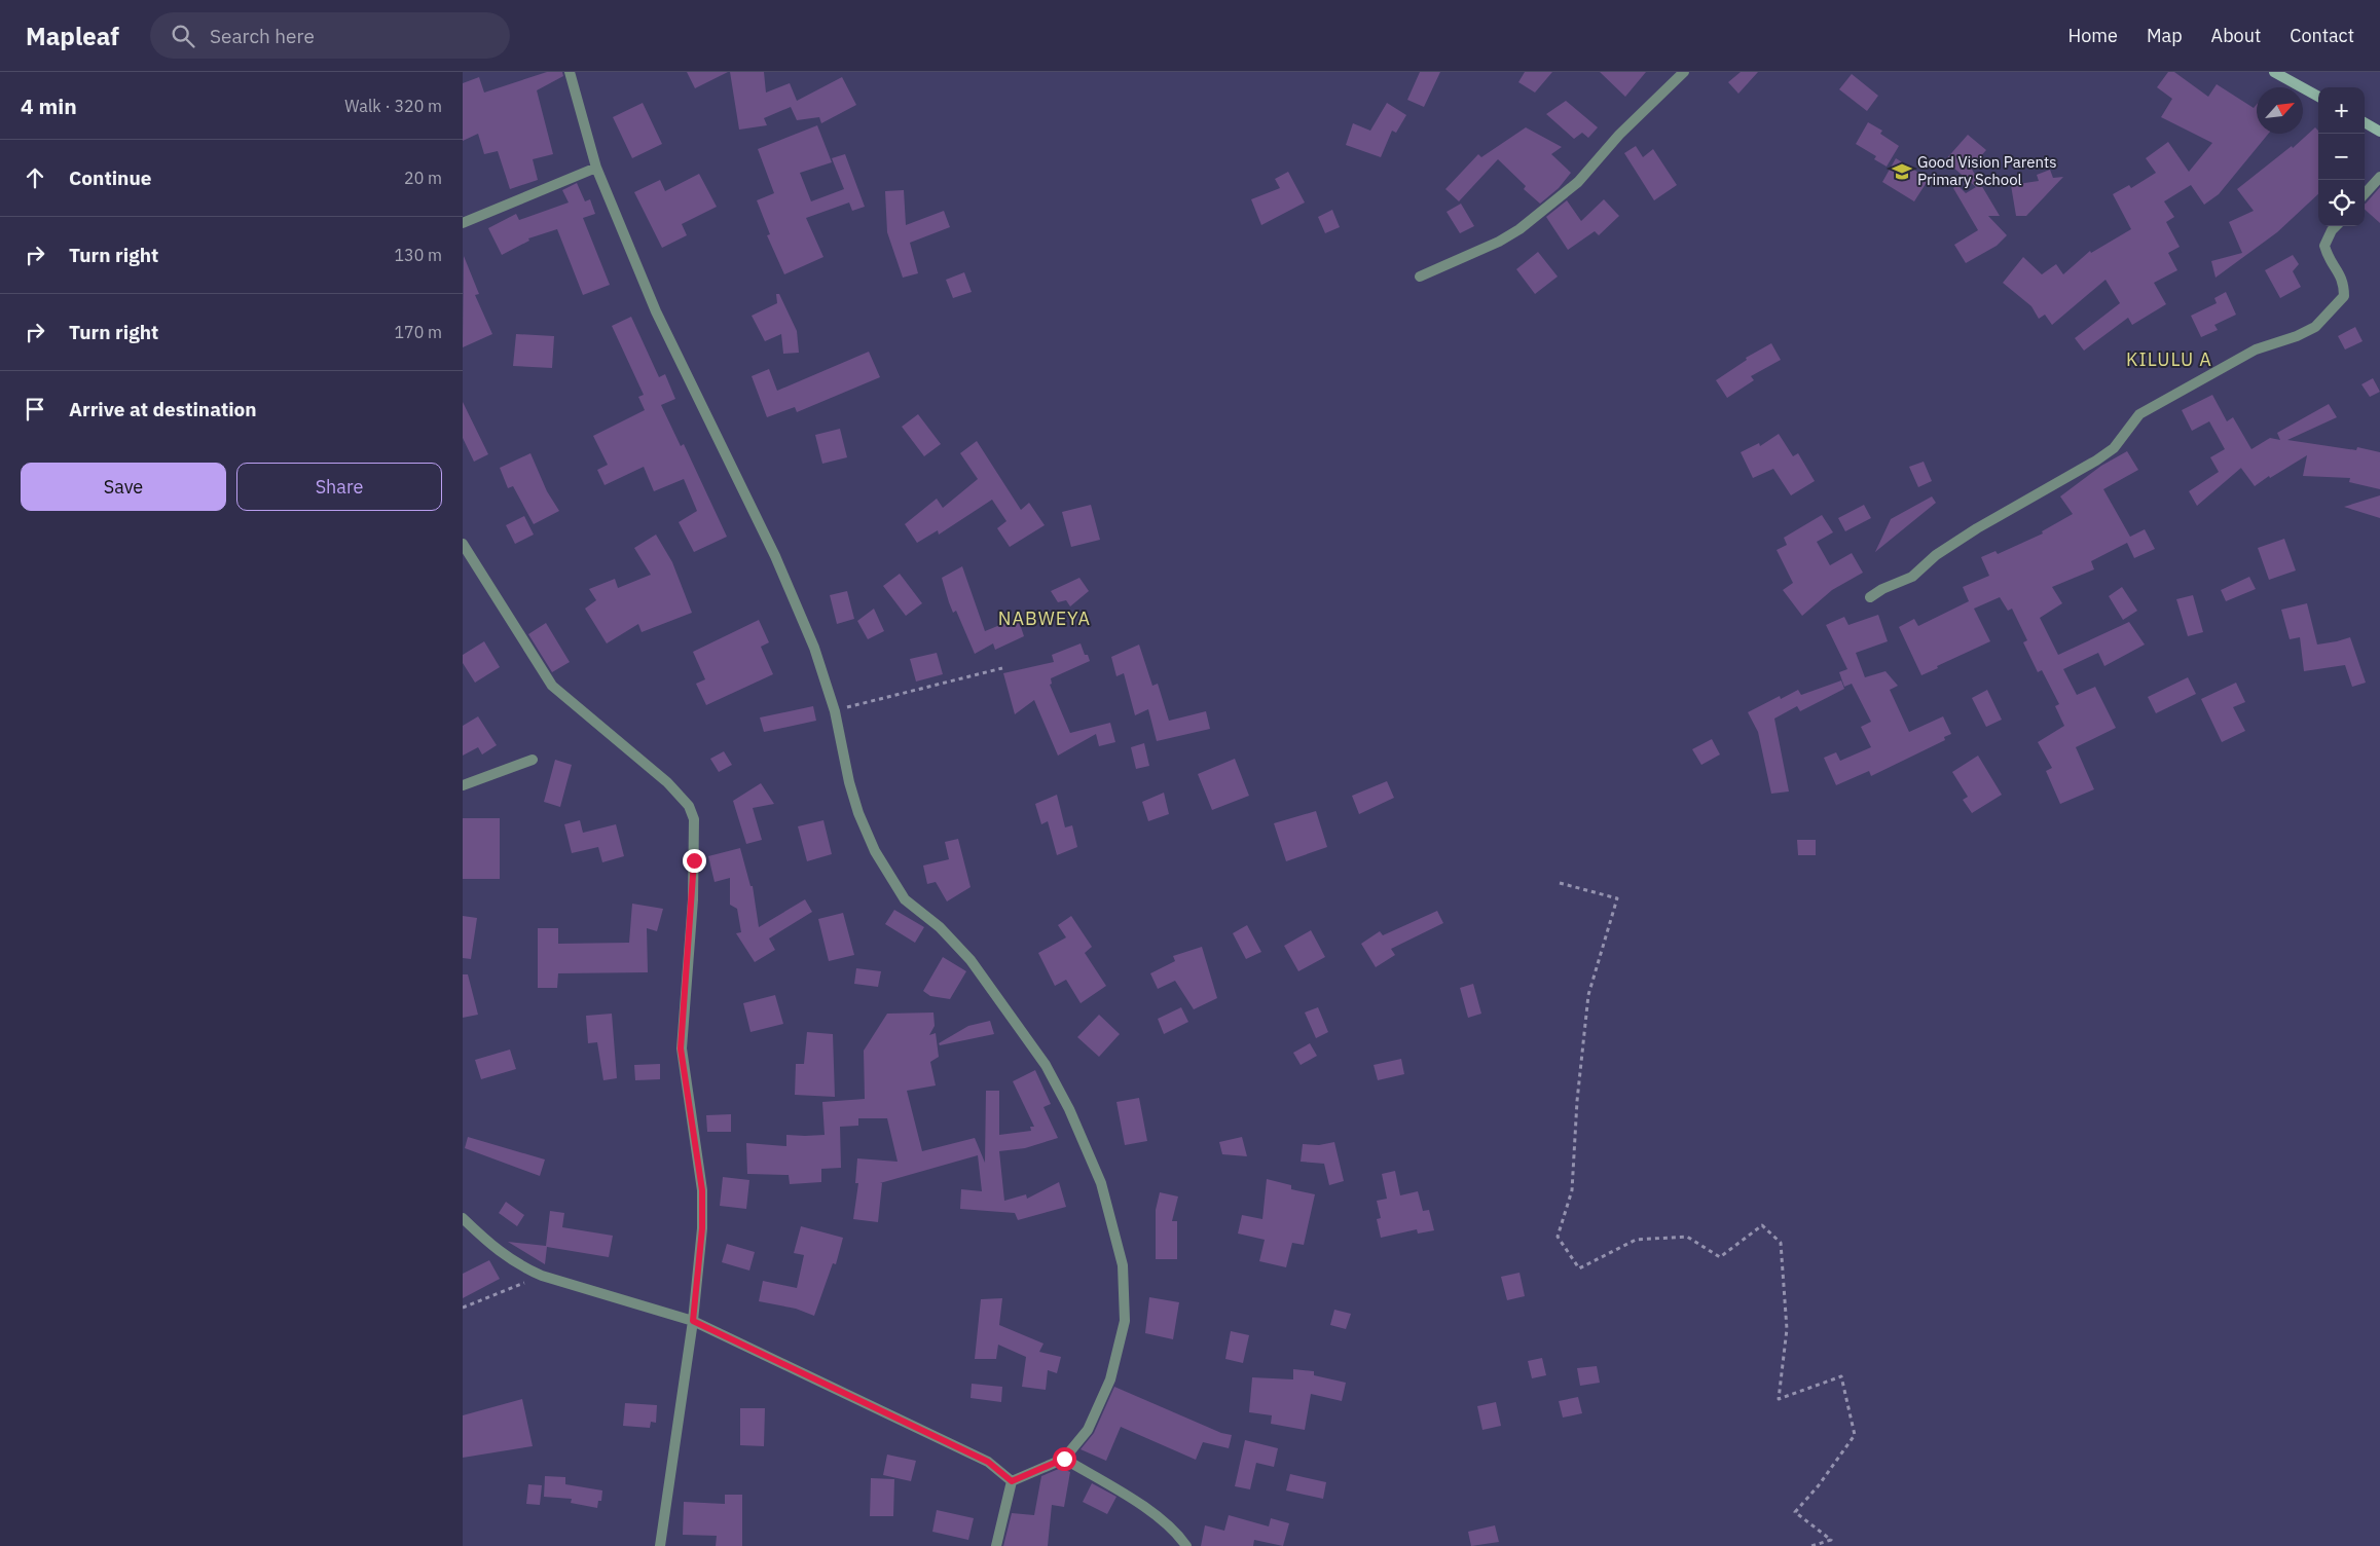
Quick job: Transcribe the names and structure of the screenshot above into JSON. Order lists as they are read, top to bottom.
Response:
{
  "districts": ["KILULU A", "NABWEYA"],
  "places": {
    "school or university": ["Good Vision Parents Primary School"]
  },
  "north": "top right",
  "page": {
    "header": "Mapleaf",
    "search": "Search here",
    "nav": [
      "Home",
      "Map",
      "About",
      "Contact"
    ],
    "heading": ["4 min", "Walk · 320 m"],
    "map_buttons": ["+", "−"],
    "list": [
      ["Continue", "20 m"],
      ["Turn right", "130 m"],
      ["Turn right", "170 m"],
      "Arrive at destination"
    ],
    "buttons": ["Save", "Share"]
  }
}
